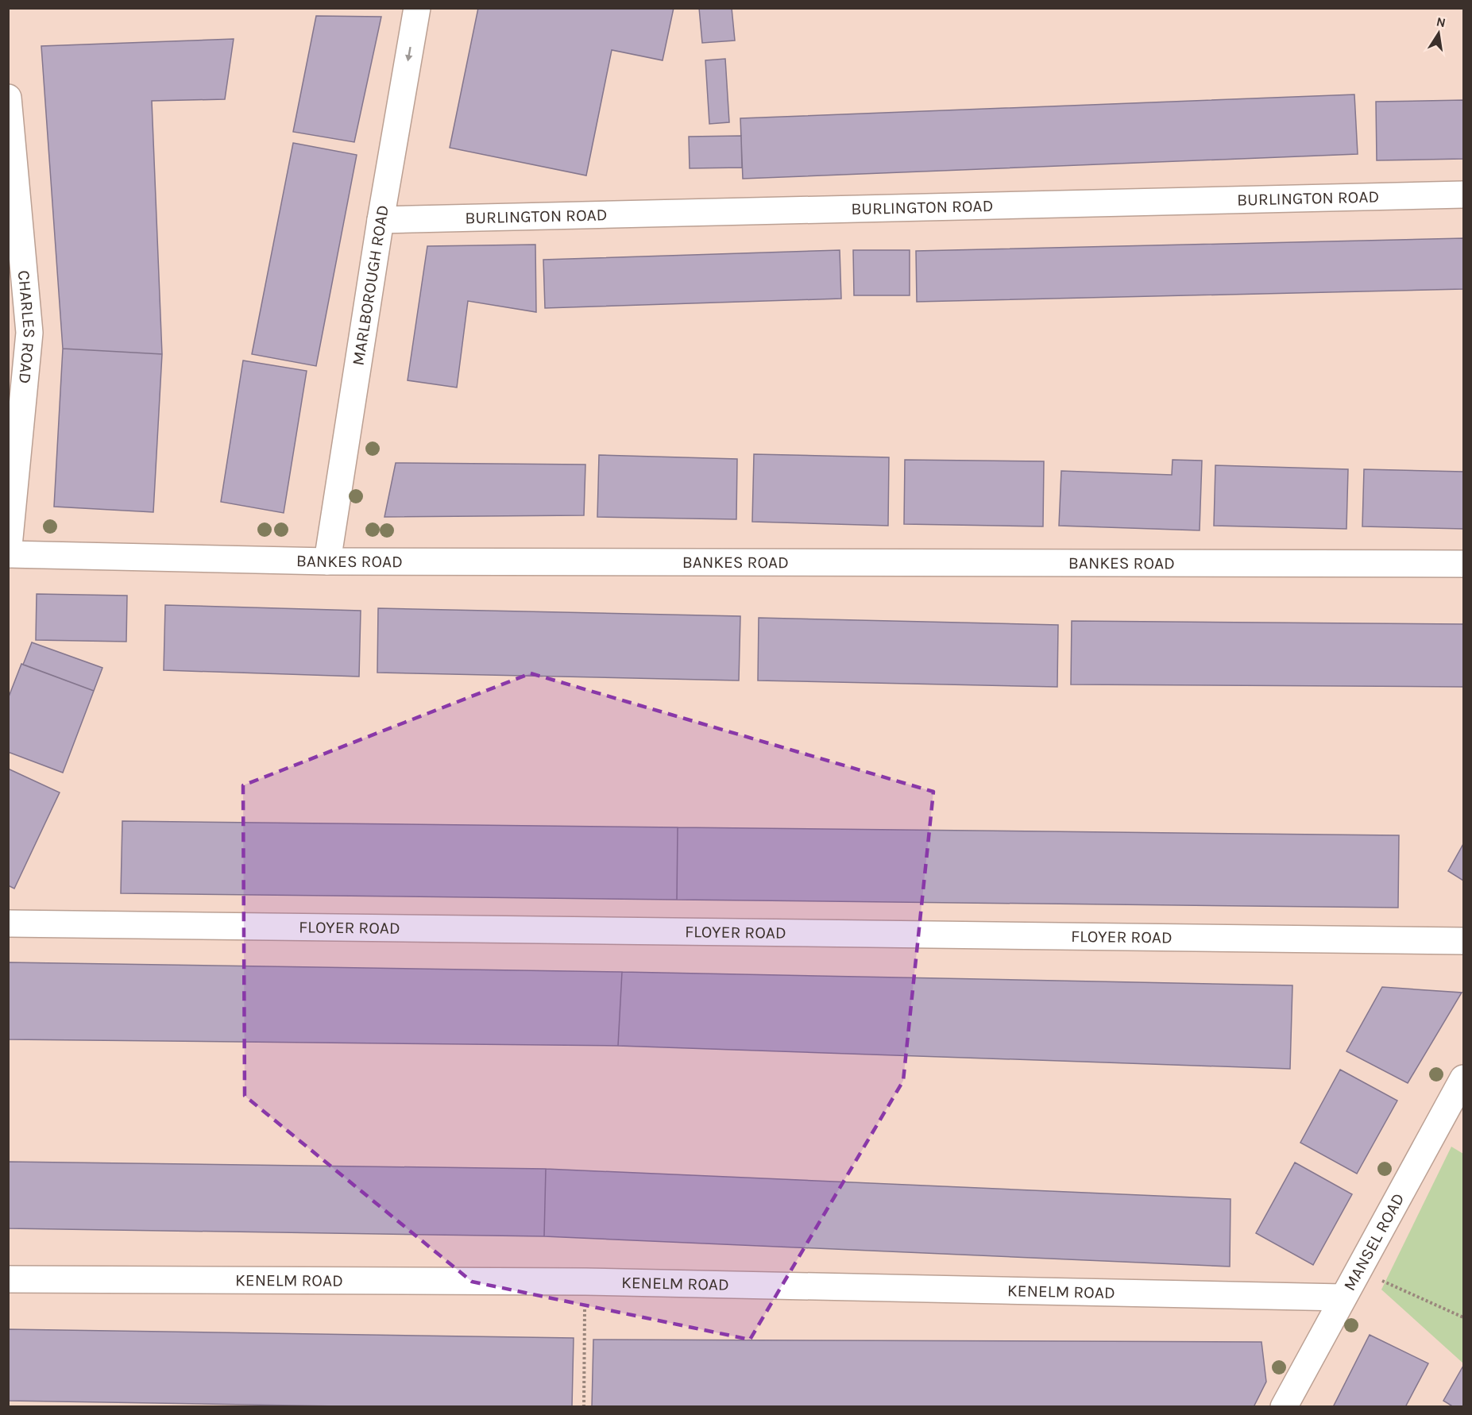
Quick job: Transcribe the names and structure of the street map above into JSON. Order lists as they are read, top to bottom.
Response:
{
  "streets": {
    "street": [
      "BURLINGTON ROAD",
      "MARLBOROUGH ROAD",
      "CHARLES ROAD",
      "BANKES ROAD",
      "FLOYER ROAD",
      "MANSEL ROAD",
      "KENELM ROAD"
    ]
  },
  "crossings": [
    ["BURLINGTON ROAD", "MARLBOROUGH ROAD"],
    ["MARLBOROUGH ROAD", "BANKES ROAD"],
    ["CHARLES ROAD", "BANKES ROAD"],
    ["MANSEL ROAD", "KENELM ROAD"]
  ],
  "one_way": ["MARLBOROUGH ROAD"],
  "north": "top"
}
